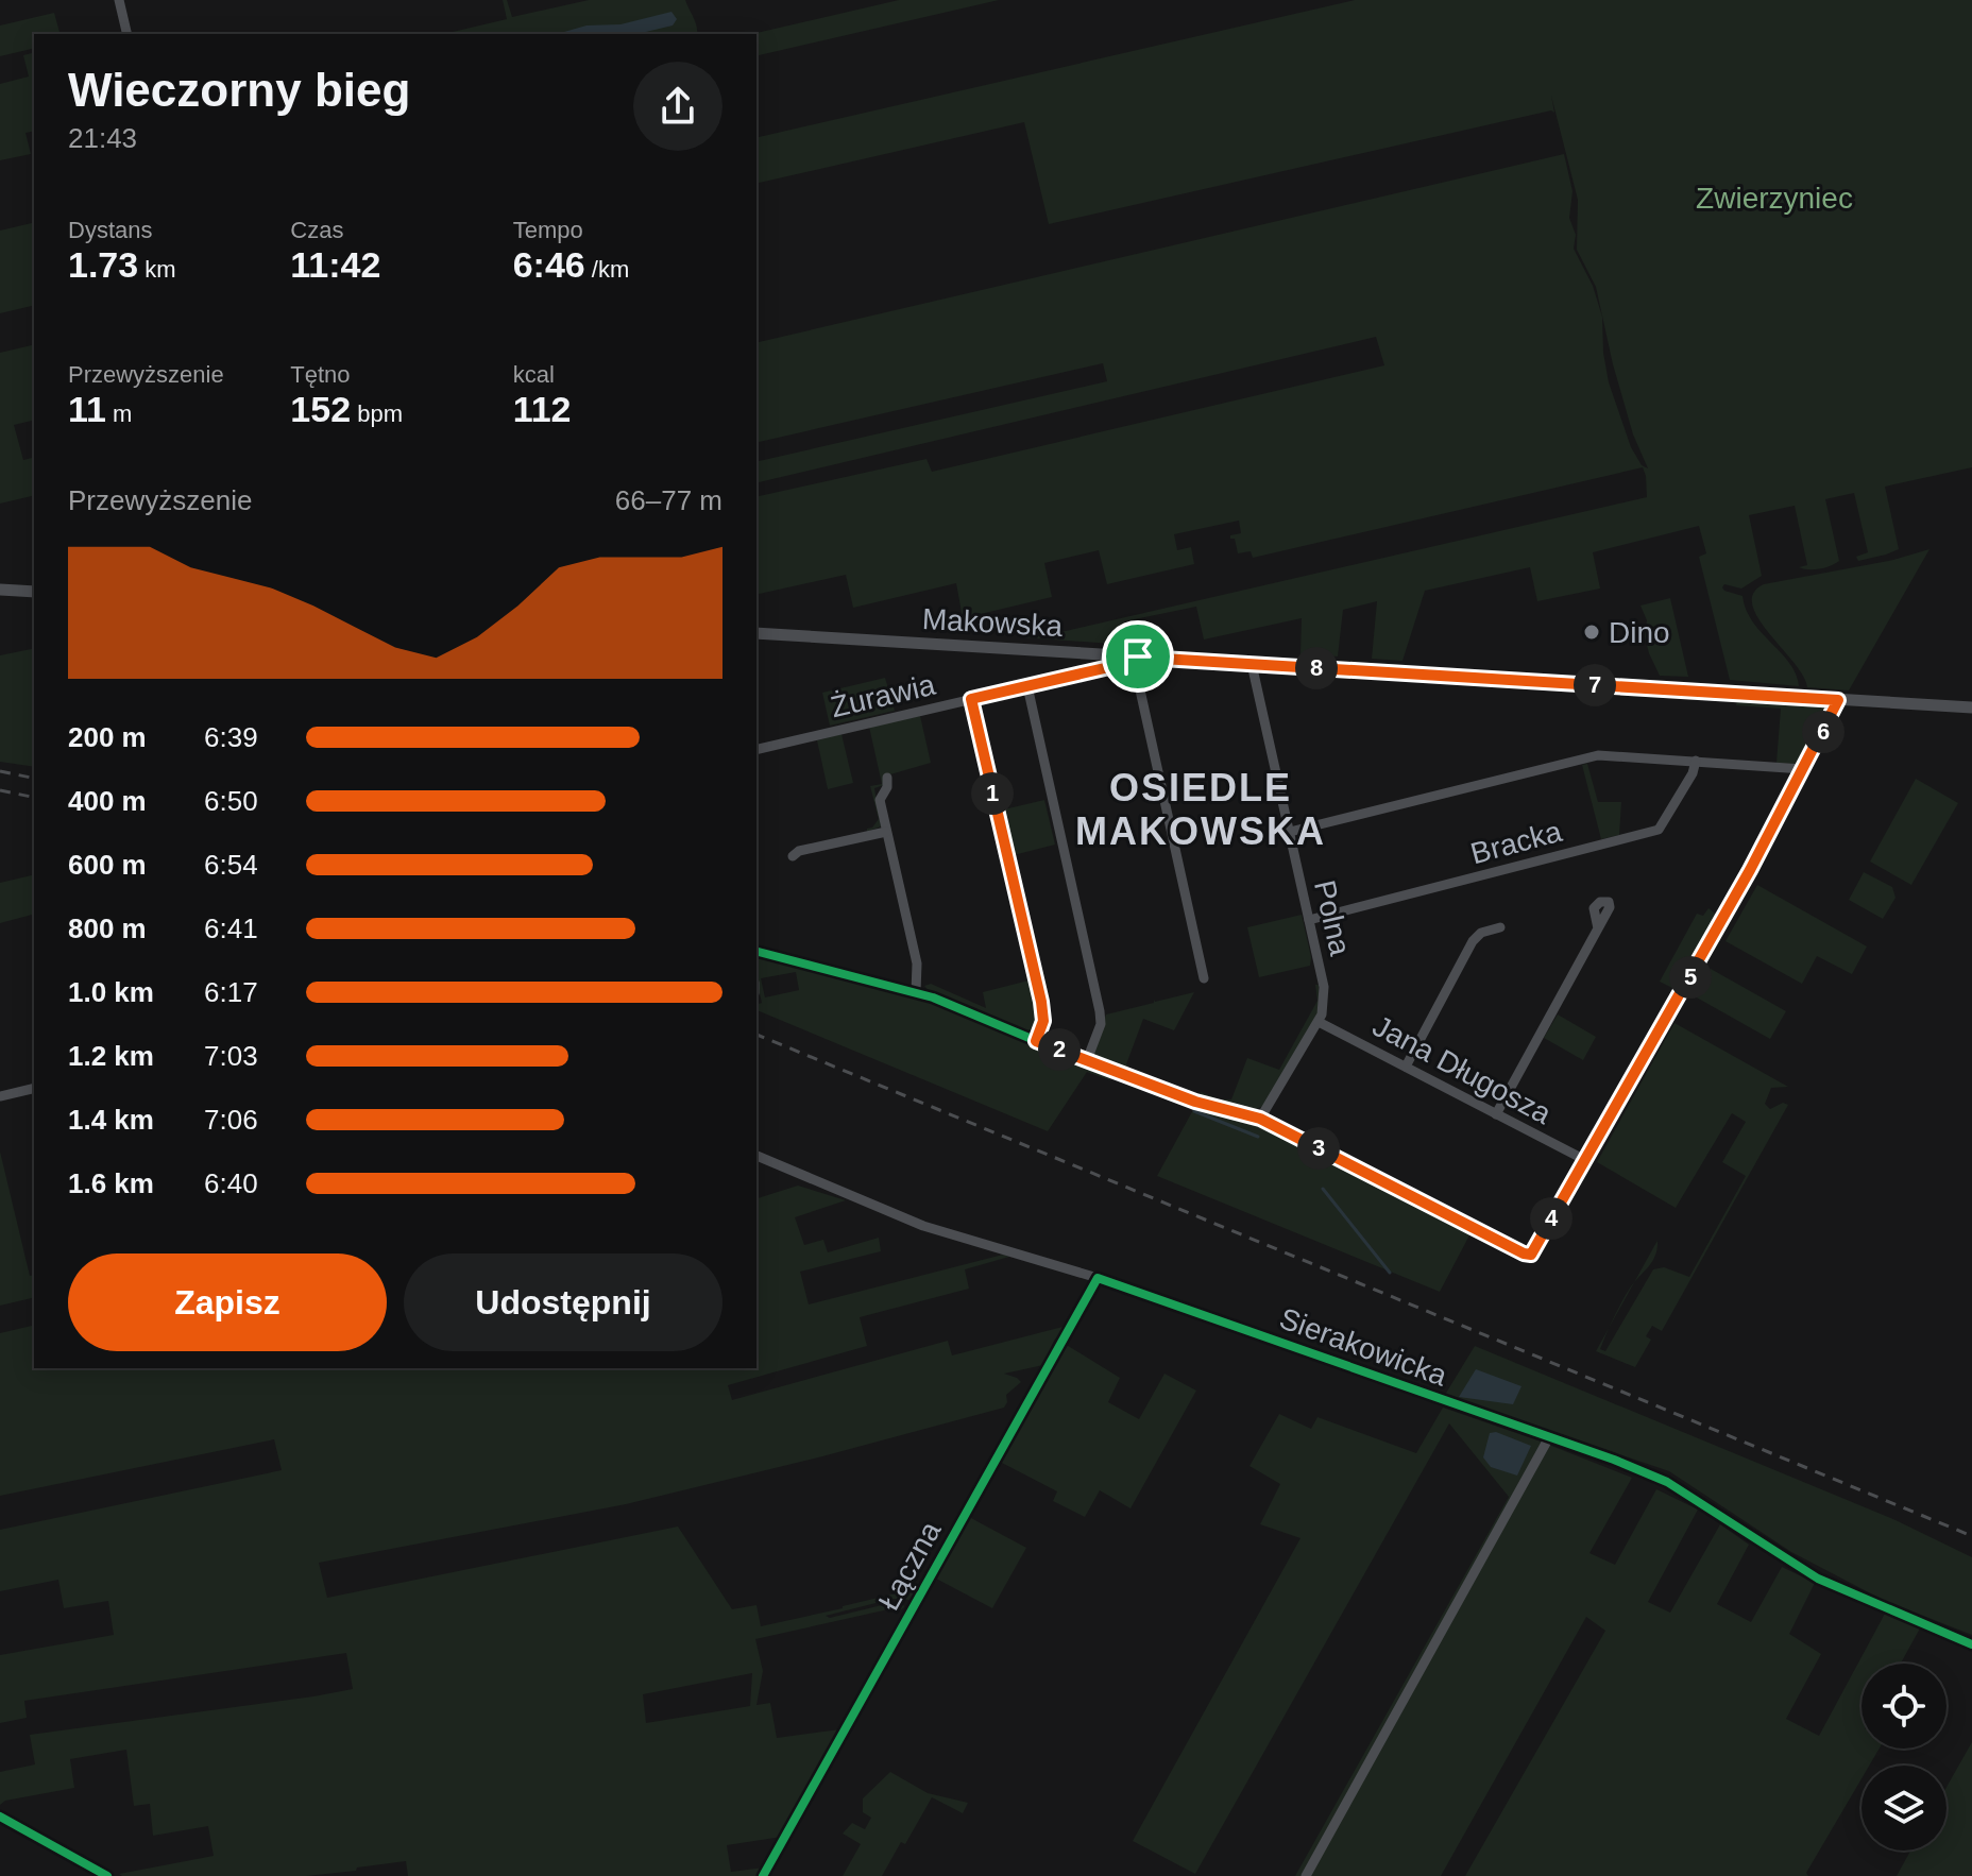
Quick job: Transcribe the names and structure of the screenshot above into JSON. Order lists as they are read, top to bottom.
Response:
{
  "streets": {
    "street": [
      "Makowska",
      "Żurawia",
      "Bracka",
      "Polna",
      "Jana Długosza",
      "Sierakowicka",
      "Łączna"
    ]
  },
  "crossings": [
    ["Makowska", "Żurawia"],
    ["Makowska", "Polna"],
    ["Bracka", "Polna"],
    ["Polna", "Jana Długosza"],
    ["Sierakowicka", "Łączna"]
  ],
  "districts": ["OSIEDLE MAKOWSKA"],
  "parks": ["Zwierzyniec"],
  "places": ["Dino"],
  "page": {
    "heading": ["Wieczorny bieg", "21:43"],
    "stats": [
      ["Dystans", "1.73 km"],
      ["Czas", "11:42"],
      ["Tempo", "6:46 /km"],
      ["Przewyższenie", "11 m"],
      ["Tętno", "152 bpm"],
      ["kcal", "112"]
    ],
    "chart": ["Przewyższenie", "66–77 m"],
    "pins": [
      "8",
      "7",
      "6",
      "1",
      "5",
      "2",
      "3",
      "4"
    ],
    "list": [
      {
        "name": "200 m",
        "note": "6:39"
      },
      {
        "name": "400 m",
        "note": "6:50"
      },
      {
        "name": "600 m",
        "note": "6:54"
      },
      {
        "name": "800 m",
        "note": "6:41"
      },
      {
        "name": "1.0 km",
        "note": "6:17"
      },
      {
        "name": "1.2 km",
        "note": "7:03"
      },
      {
        "name": "1.4 km",
        "note": "7:06"
      },
      {
        "name": "1.6 km",
        "note": "6:40"
      }
    ],
    "buttons": ["Zapisz", "Udostępnij"]
  }
}
